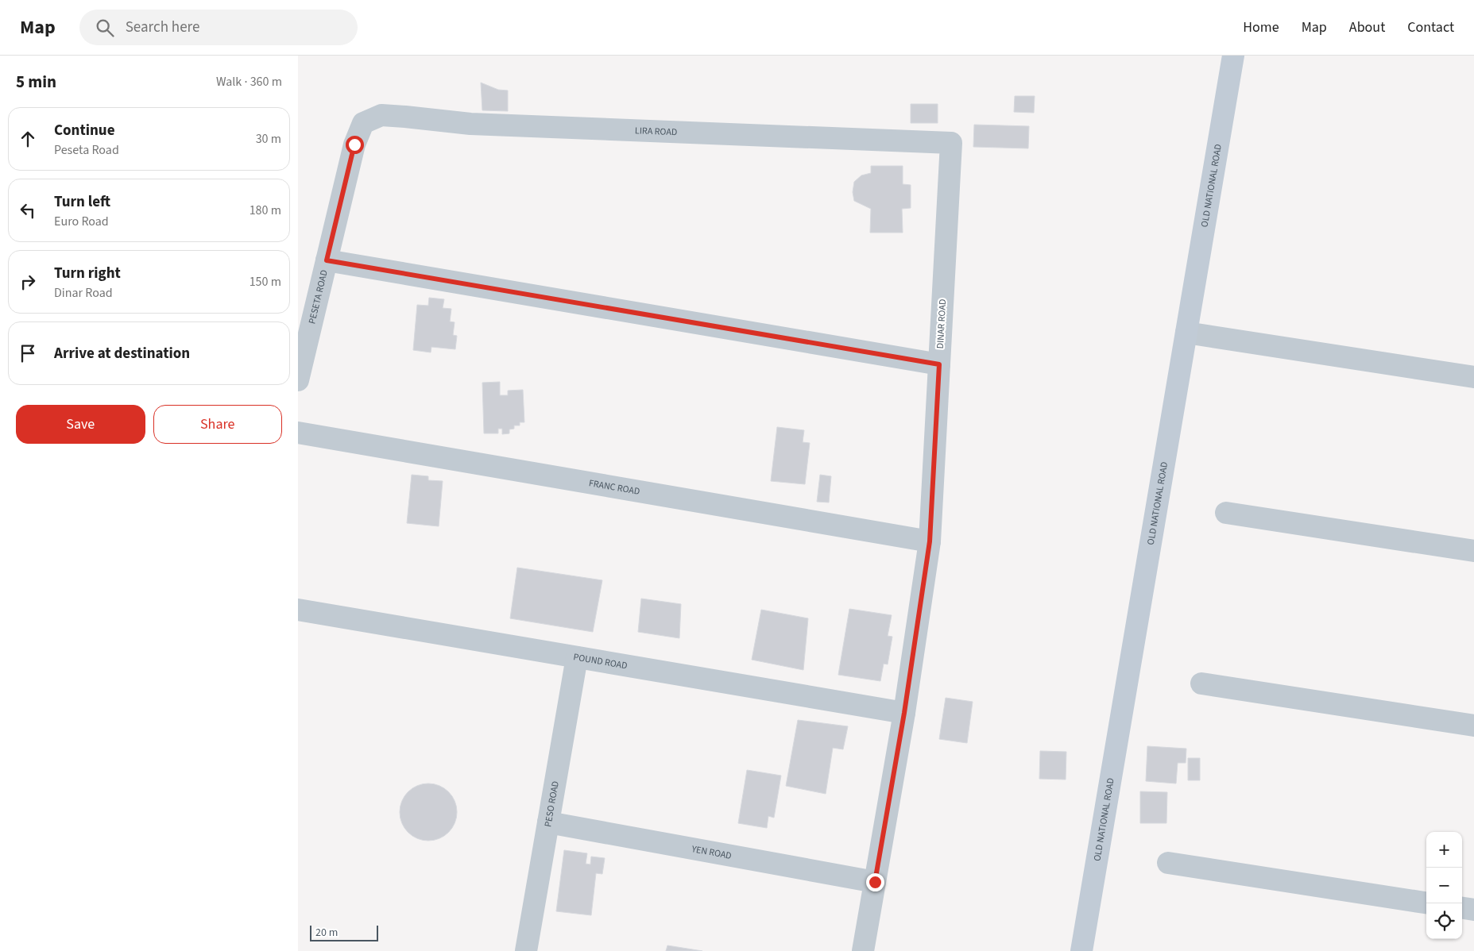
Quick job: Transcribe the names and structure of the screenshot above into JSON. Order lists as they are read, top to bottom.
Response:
{
  "streets": {
    "main road": ["OLD NATIONAL ROAD"],
    "street": [
      "LIRA ROAD",
      "PESETA ROAD",
      "DINAR ROAD",
      "FRANC ROAD",
      "POUND ROAD",
      "PESO ROAD",
      "YEN ROAD"
    ]
  },
  "crossings": [
    ["LIRA ROAD", "PESETA ROAD"],
    ["LIRA ROAD", "DINAR ROAD"],
    ["DINAR ROAD", "FRANC ROAD"],
    ["DINAR ROAD", "POUND ROAD"],
    ["DINAR ROAD", "YEN ROAD"],
    ["POUND ROAD", "PESO ROAD"],
    ["PESO ROAD", "YEN ROAD"]
  ],
  "scale_bar": "20 m",
  "page": {
    "header": "Map",
    "search": "Search here",
    "nav": [
      "Home",
      "Map",
      "About",
      "Contact"
    ],
    "heading": ["5 min", "Walk · 360 m"],
    "list": [
      ["Continue", "Peseta Road", "30 m"],
      ["Turn left", "Euro Road", "180 m"],
      ["Turn right", "Dinar Road", "150 m"],
      "Arrive at destination"
    ],
    "buttons": ["Save", "Share"],
    "map_buttons": ["+", "−"],
    "scale": "20 m"
  }
}
